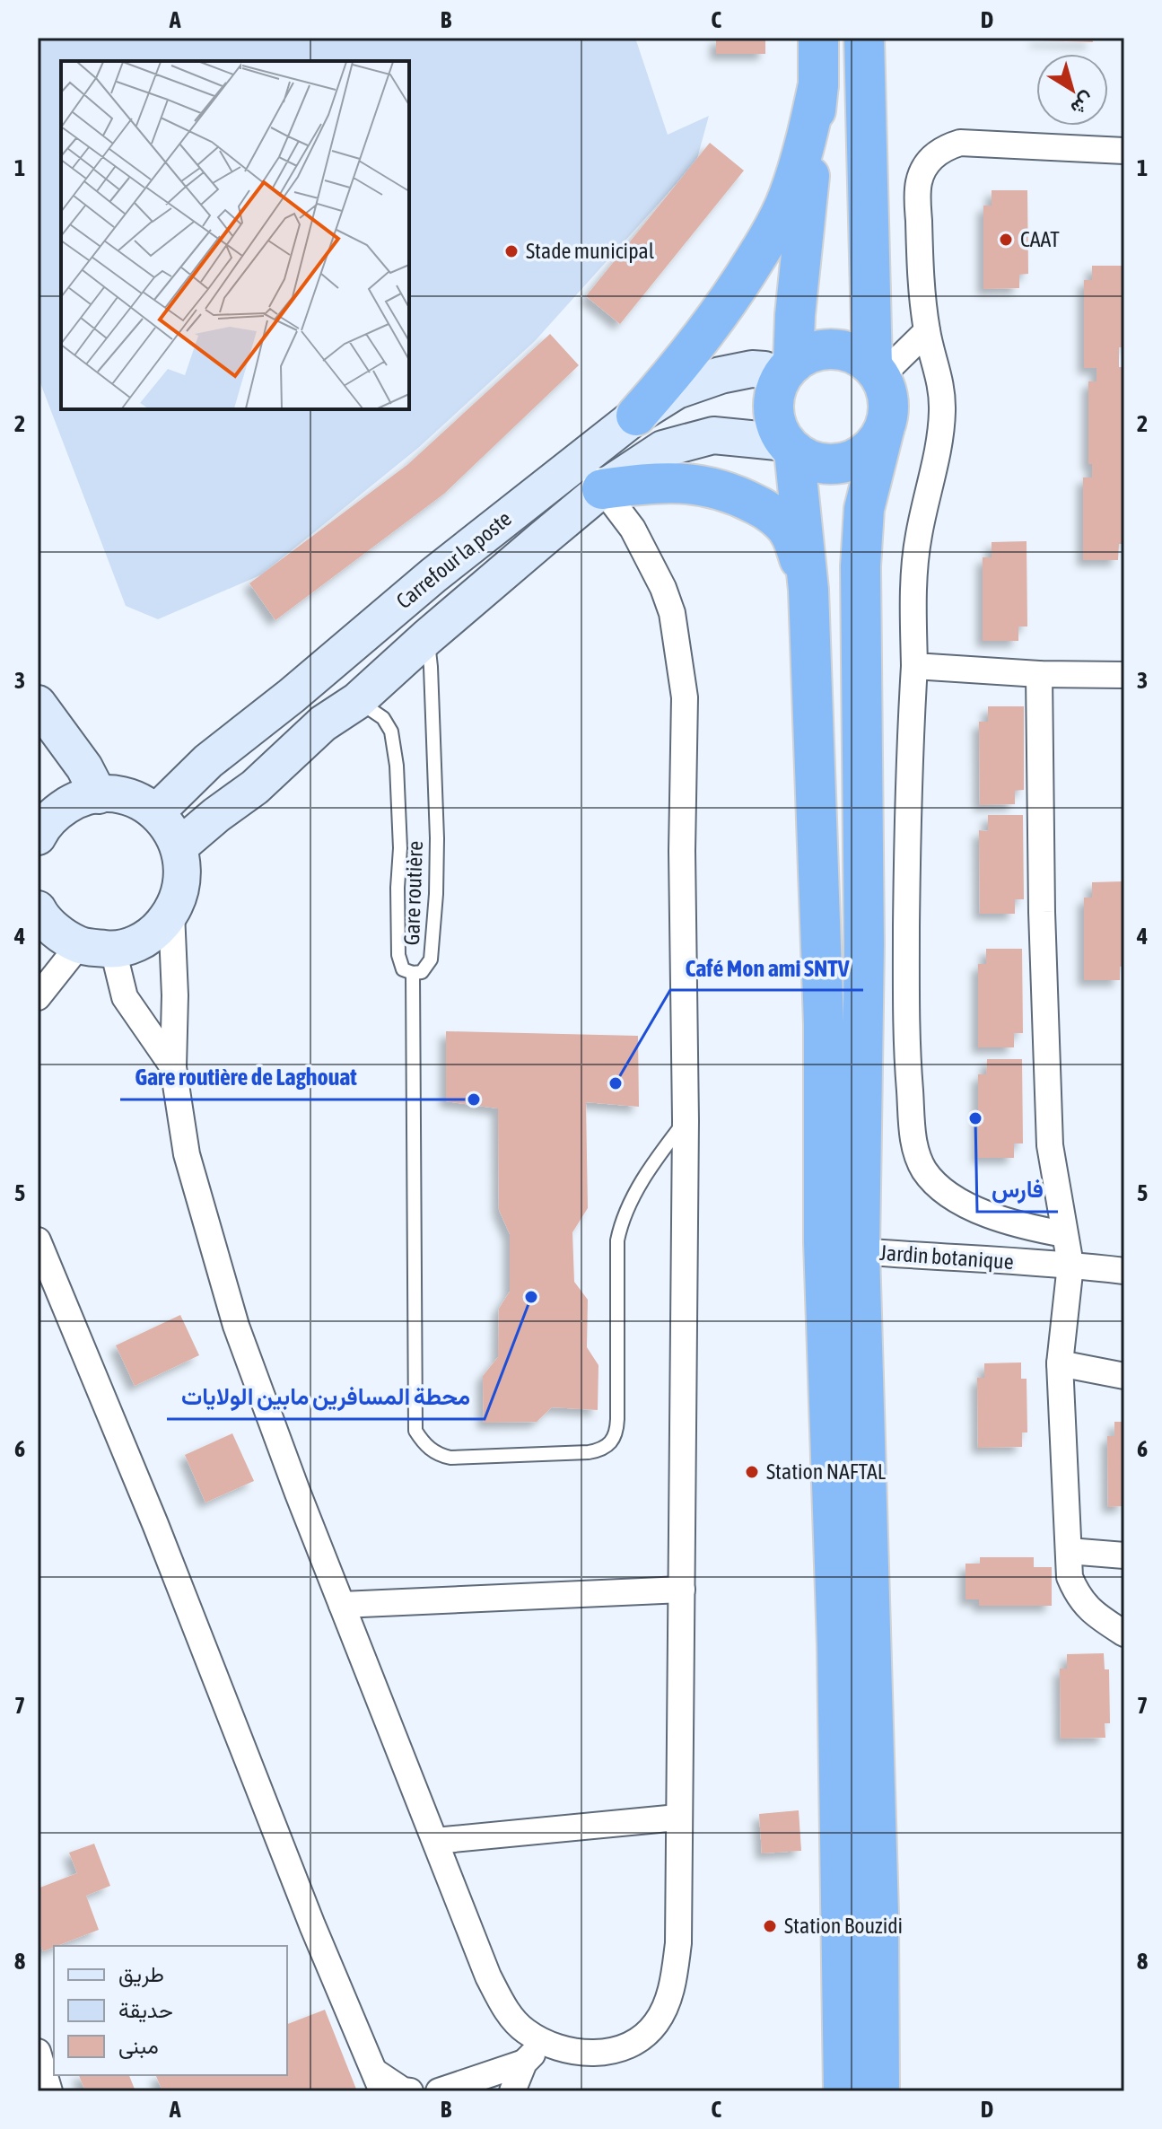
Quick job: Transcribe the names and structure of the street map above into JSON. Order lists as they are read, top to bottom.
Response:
{
  "streets": {
    "highway": ["Carrefour la poste"],
    "street": ["Jardin botanique"],
    "lane": ["Gare routière"]
  },
  "crossings": [
    ["Carrefour la poste", "Gare routière"]
  ],
  "places": [
    "CAAT",
    "Stade municipal",
    "Café Mon ami SNTV",
    "Gare routière de Laghouat",
    "فارس",
    "محطة المسافرين مابين الولايات",
    "Station NAFTAL",
    "Station Bouzidi"
  ],
  "legend": ["طريق", "حديقة", "مبنى"],
  "north": "bottom right",
  "grid": {
    "columns": [
      "A",
      "B",
      "C",
      "D"
    ],
    "rows": [
      "1",
      "2",
      "3",
      "4",
      "5",
      "6",
      "7",
      "8"
    ]
  }
}
